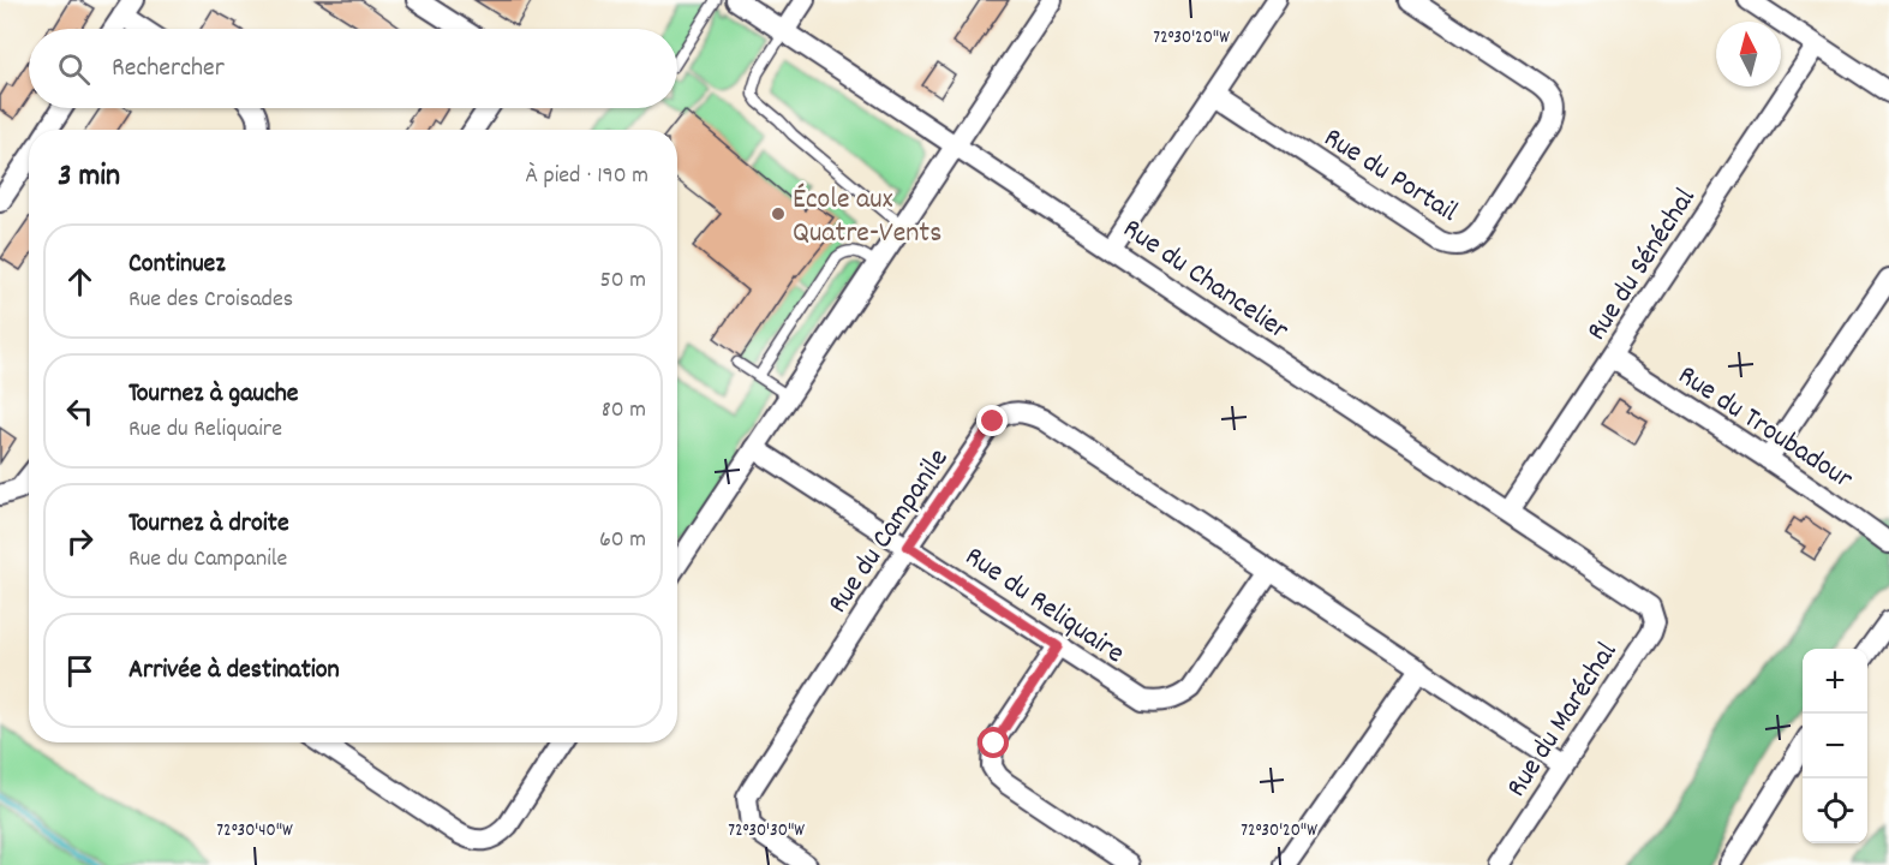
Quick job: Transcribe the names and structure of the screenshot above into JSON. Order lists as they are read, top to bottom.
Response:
{
  "streets": {
    "street": [
      "Rue du Portail",
      "Rue du Sénéchal",
      "Rue du Chancelier",
      "Rue du Troubadour",
      "Rue du Campanile",
      "Rue du Reliquaire",
      "Rue du Maréchal"
    ]
  },
  "crossings": [
    ["Rue du Sénéchal", "Rue du Chancelier"],
    ["Rue du Sénéchal", "Rue du Troubadour"],
    ["Rue du Chancelier", "Rue du Maréchal"],
    ["Rue du Campanile", "Rue du Reliquaire"],
    ["Rue du Campanile", "Rue du Maréchal"]
  ],
  "places": ["École aux Quatre-Vents"],
  "north": "top",
  "page": {
    "search": "Rechercher",
    "heading": ["3 min", "À pied · 190 m"],
    "list": [
      ["Continuez", "Rue des Croisades", "50 m"],
      ["Tournez à gauche", "Rue du Reliquaire", "80 m"],
      ["Tournez à droite", "Rue du Campanile", "60 m"],
      "Arrivée à destination"
    ],
    "map_buttons": ["+", "−"]
  },
  "coordinates": ["72°30'20\"W", "72°30'40\"W", "72°30'30\"W"]
}
